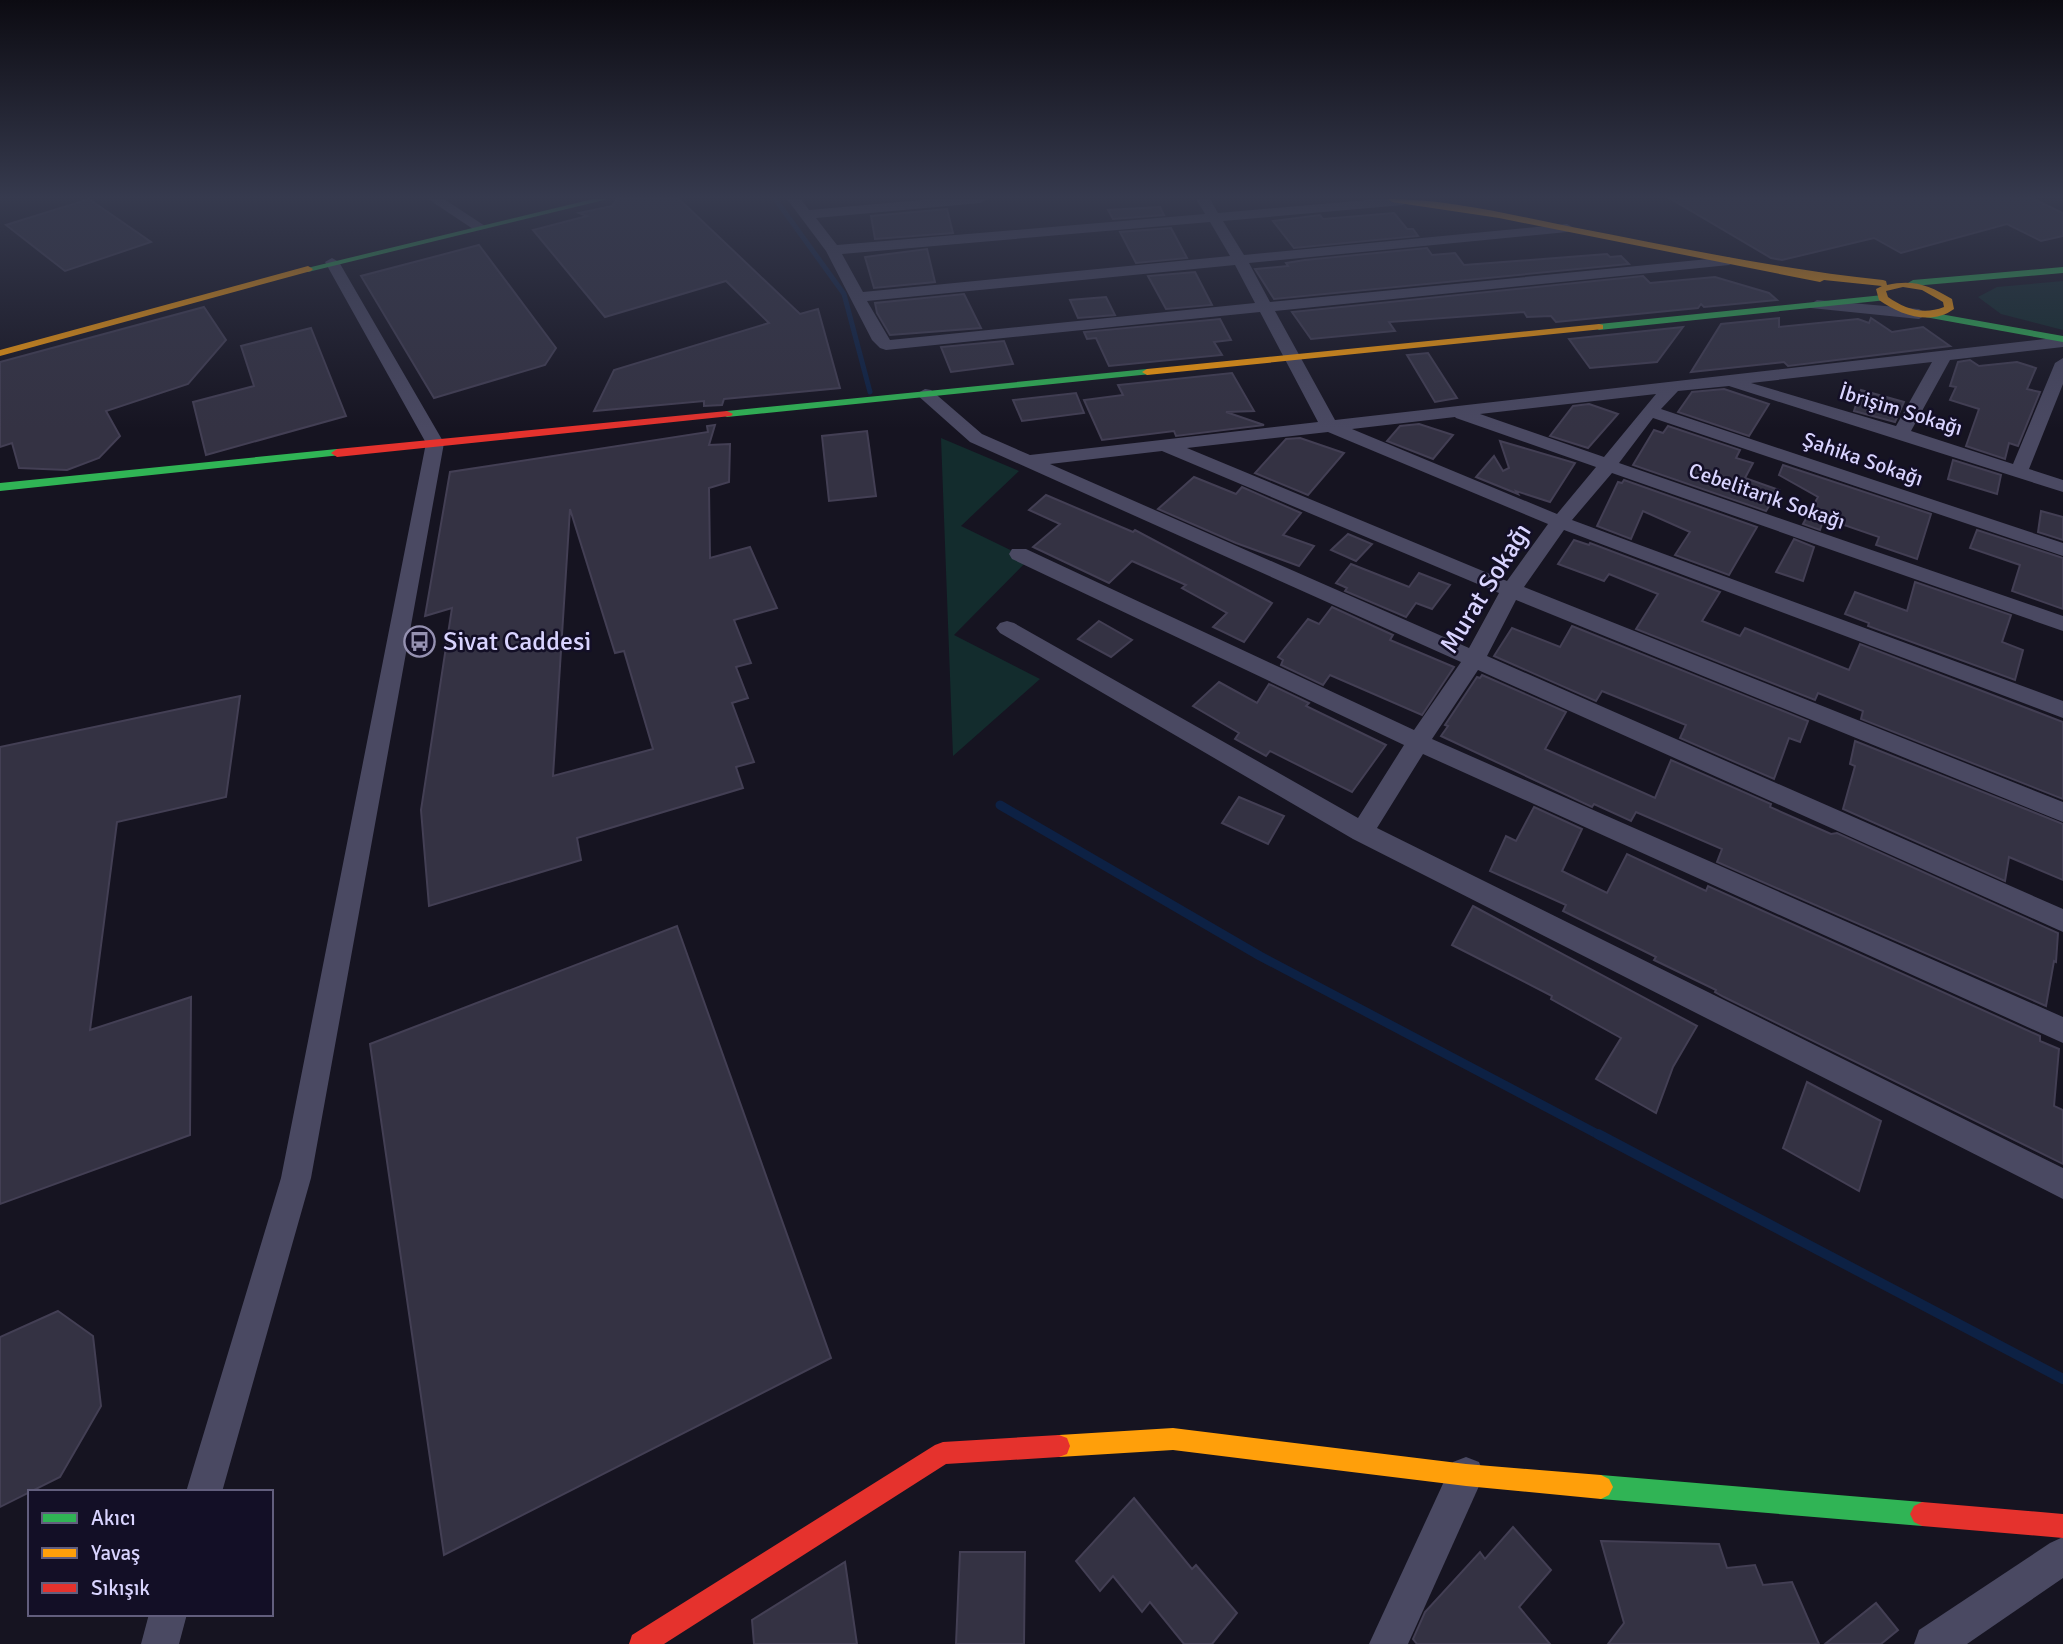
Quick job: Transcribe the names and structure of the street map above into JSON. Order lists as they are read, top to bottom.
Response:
{
  "streets": {
    "street": [
      "İbrişim Sokağı",
      "Şahika Sokağı",
      "Cebelitarık Sokağı",
      "Murat Sokağı"
    ]
  },
  "crossings": [
    ["Şahika Sokağı", "Murat Sokağı"],
    ["Cebelitarık Sokağı", "Murat Sokağı"]
  ],
  "places": {
    "bus stop": ["Sivat Caddesi"]
  },
  "legend": ["Akıcı", "Yavaş", "Sıkışık"]
}
